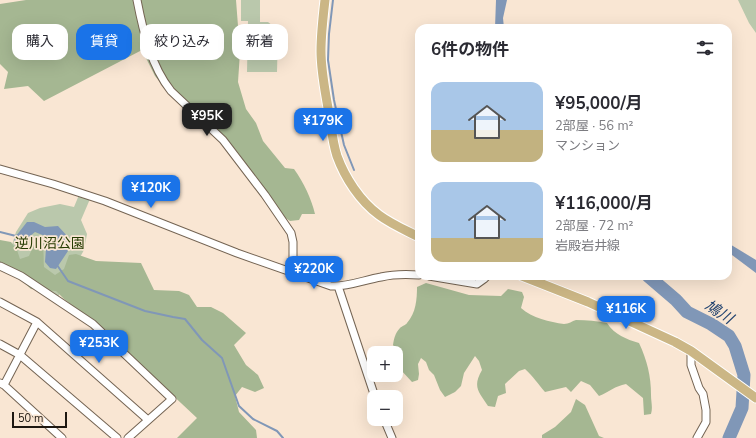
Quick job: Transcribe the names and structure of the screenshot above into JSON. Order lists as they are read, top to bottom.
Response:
{
  "water": ["鳩川"],
  "parks": ["逆川沼公園"],
  "scale_bar": "50 m",
  "page": {
    "chip": [
      "購入",
      "賃貸",
      "絞り込み",
      "新着"
    ],
    "heading": "6件の物件",
    "list": [
      {
        "name": "¥95,000/月",
        "note": "2部屋 · 56 m² · マンション"
      },
      {
        "name": "¥116,000/月",
        "note": "2部屋 · 72 m² · 岩殿岩井線"
      }
    ],
    "price": [
      "¥95K",
      "¥179K",
      "¥120K",
      "¥220K",
      "¥116K",
      "¥253K"
    ],
    "map_buttons": ["+", "−"],
    "scale": "50 m"
  }
}
